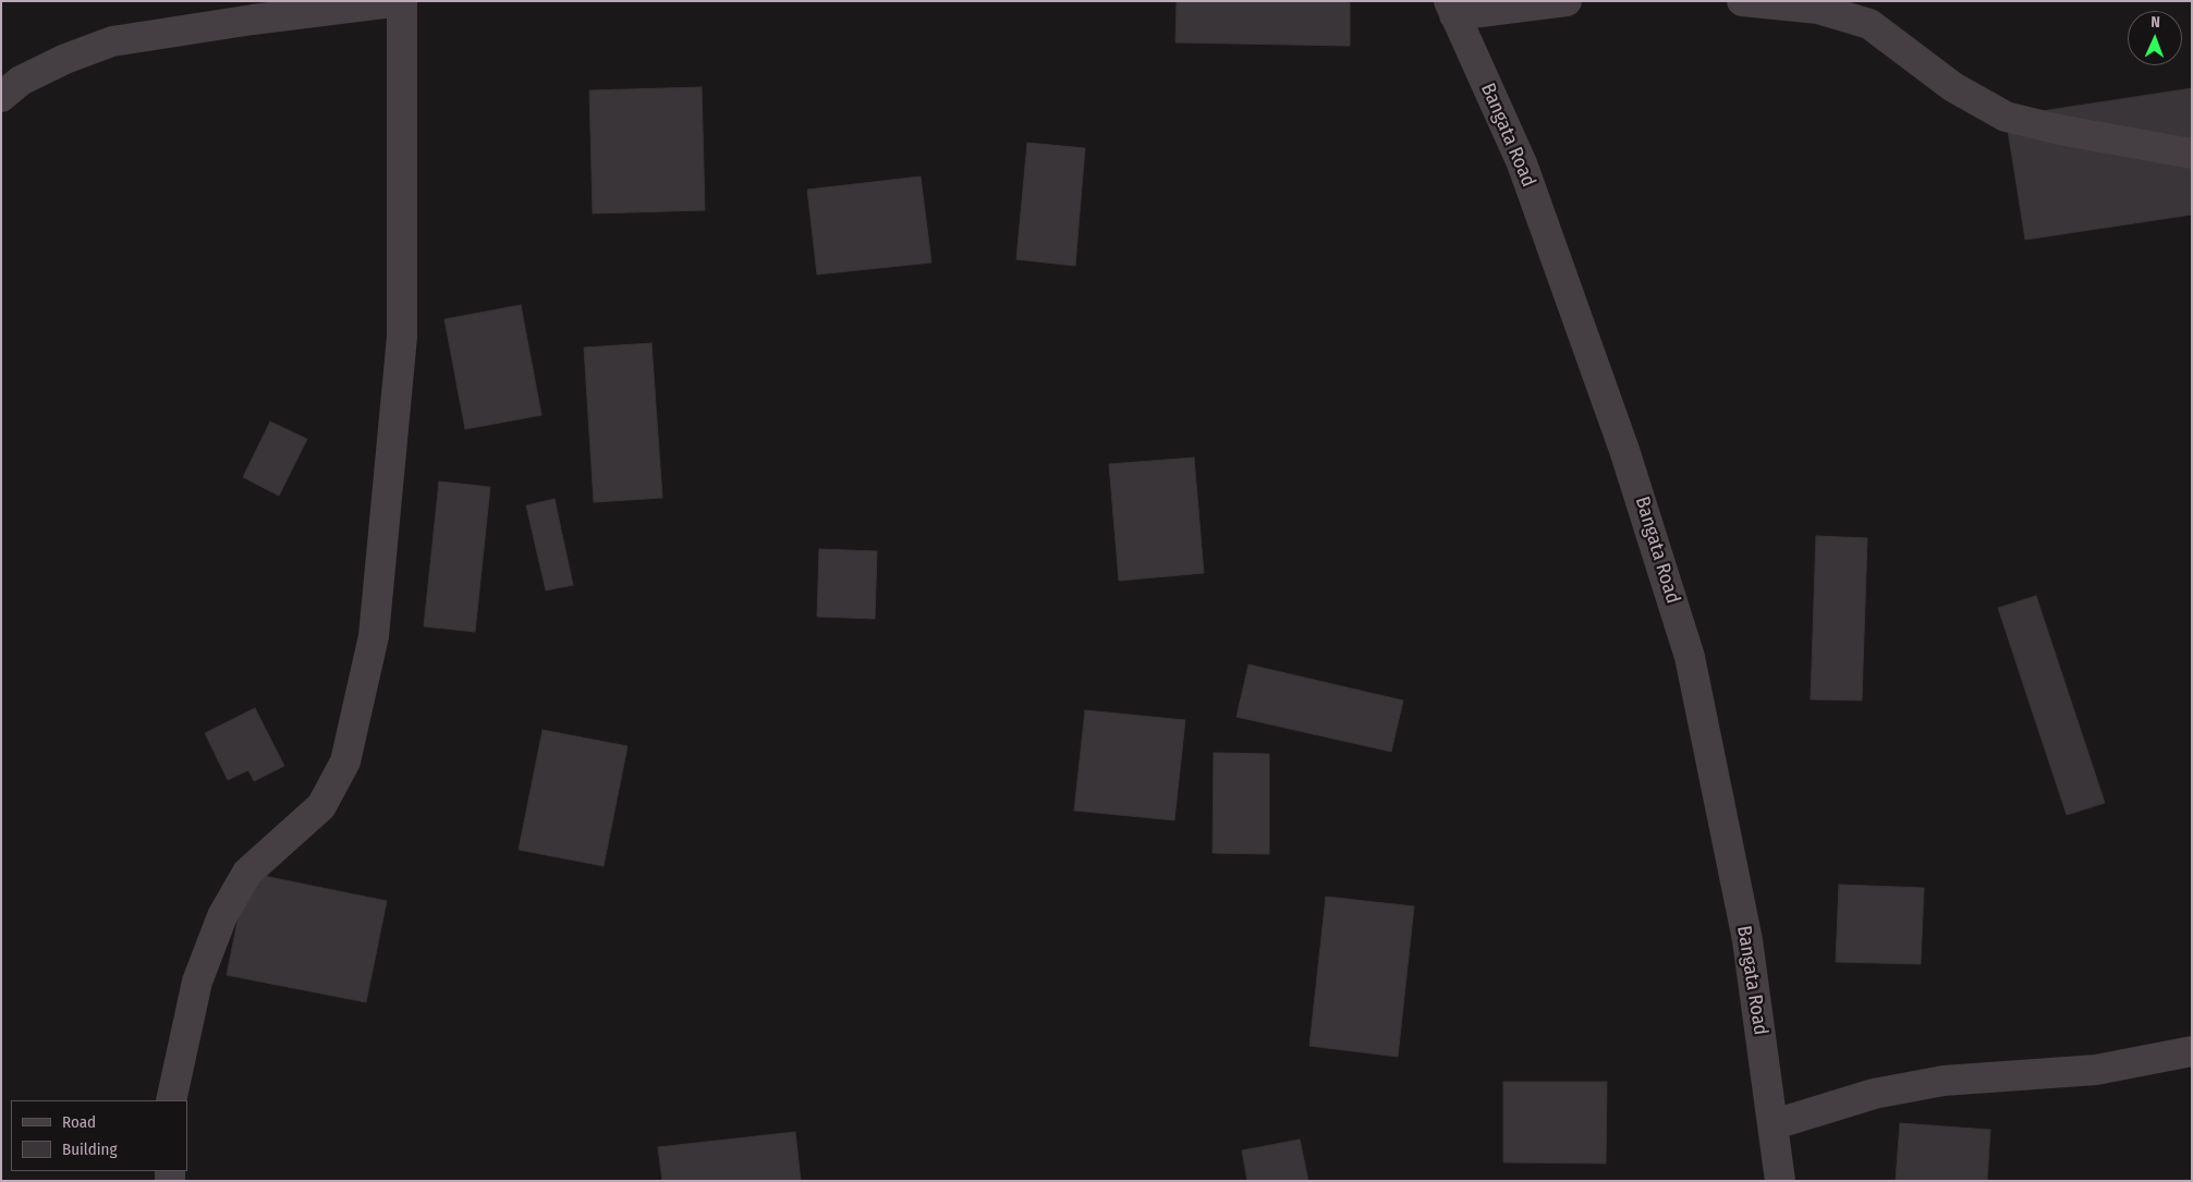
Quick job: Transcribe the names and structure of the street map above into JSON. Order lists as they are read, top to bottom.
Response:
{
  "streets": {
    "street": ["Bangata Road"]
  },
  "legend": ["Road", "Building"],
  "north": "top"
}
